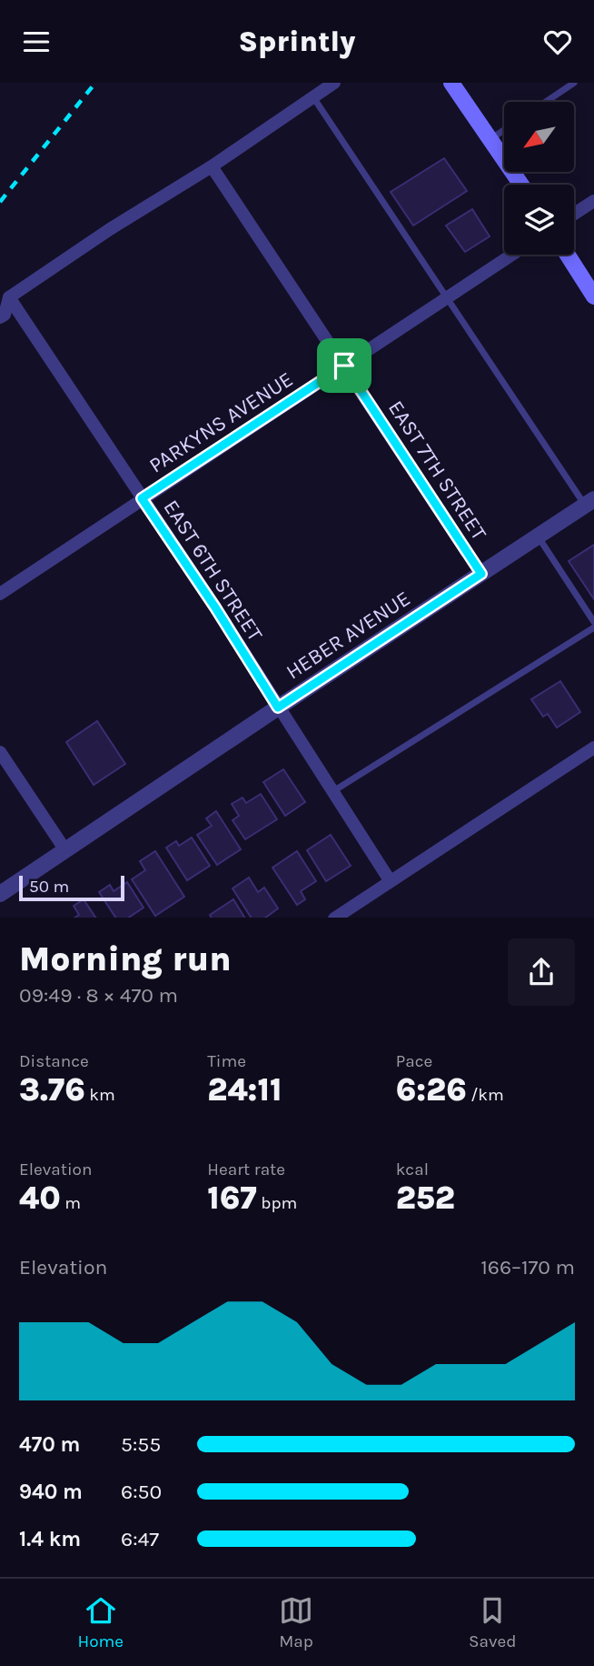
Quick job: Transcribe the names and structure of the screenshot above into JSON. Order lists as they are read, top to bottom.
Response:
{
  "streets": {
    "street": [
      "PARKYNS AVENUE",
      "EAST 7TH STREET",
      "EAST 6TH STREET",
      "HEBER AVENUE"
    ]
  },
  "crossings": [
    ["PARKYNS AVENUE", "EAST 7TH STREET"],
    ["PARKYNS AVENUE", "EAST 6TH STREET"],
    ["EAST 7TH STREET", "HEBER AVENUE"],
    ["EAST 6TH STREET", "HEBER AVENUE"]
  ],
  "scale_bar": "50 m",
  "north": "bottom left",
  "page": {
    "header": "Sprintly",
    "scale": "50 m",
    "heading": ["Morning run", "09:49 · 8 × 470 m"],
    "stats": [
      ["Distance", "3.76 km"],
      ["Time", "24:11"],
      ["Pace", "6:26 /km"],
      ["Elevation", "40 m"],
      ["Heart rate", "167 bpm"],
      ["kcal", "252"]
    ],
    "chart": ["Elevation", "166–170 m"],
    "list": [
      {
        "name": "470 m",
        "note": "5:55"
      },
      {
        "name": "940 m",
        "note": "6:50"
      },
      {
        "name": "1.4 km",
        "note": "6:47"
      }
    ],
    "tabs": ["Home", "Map", "Saved"]
  }
}
